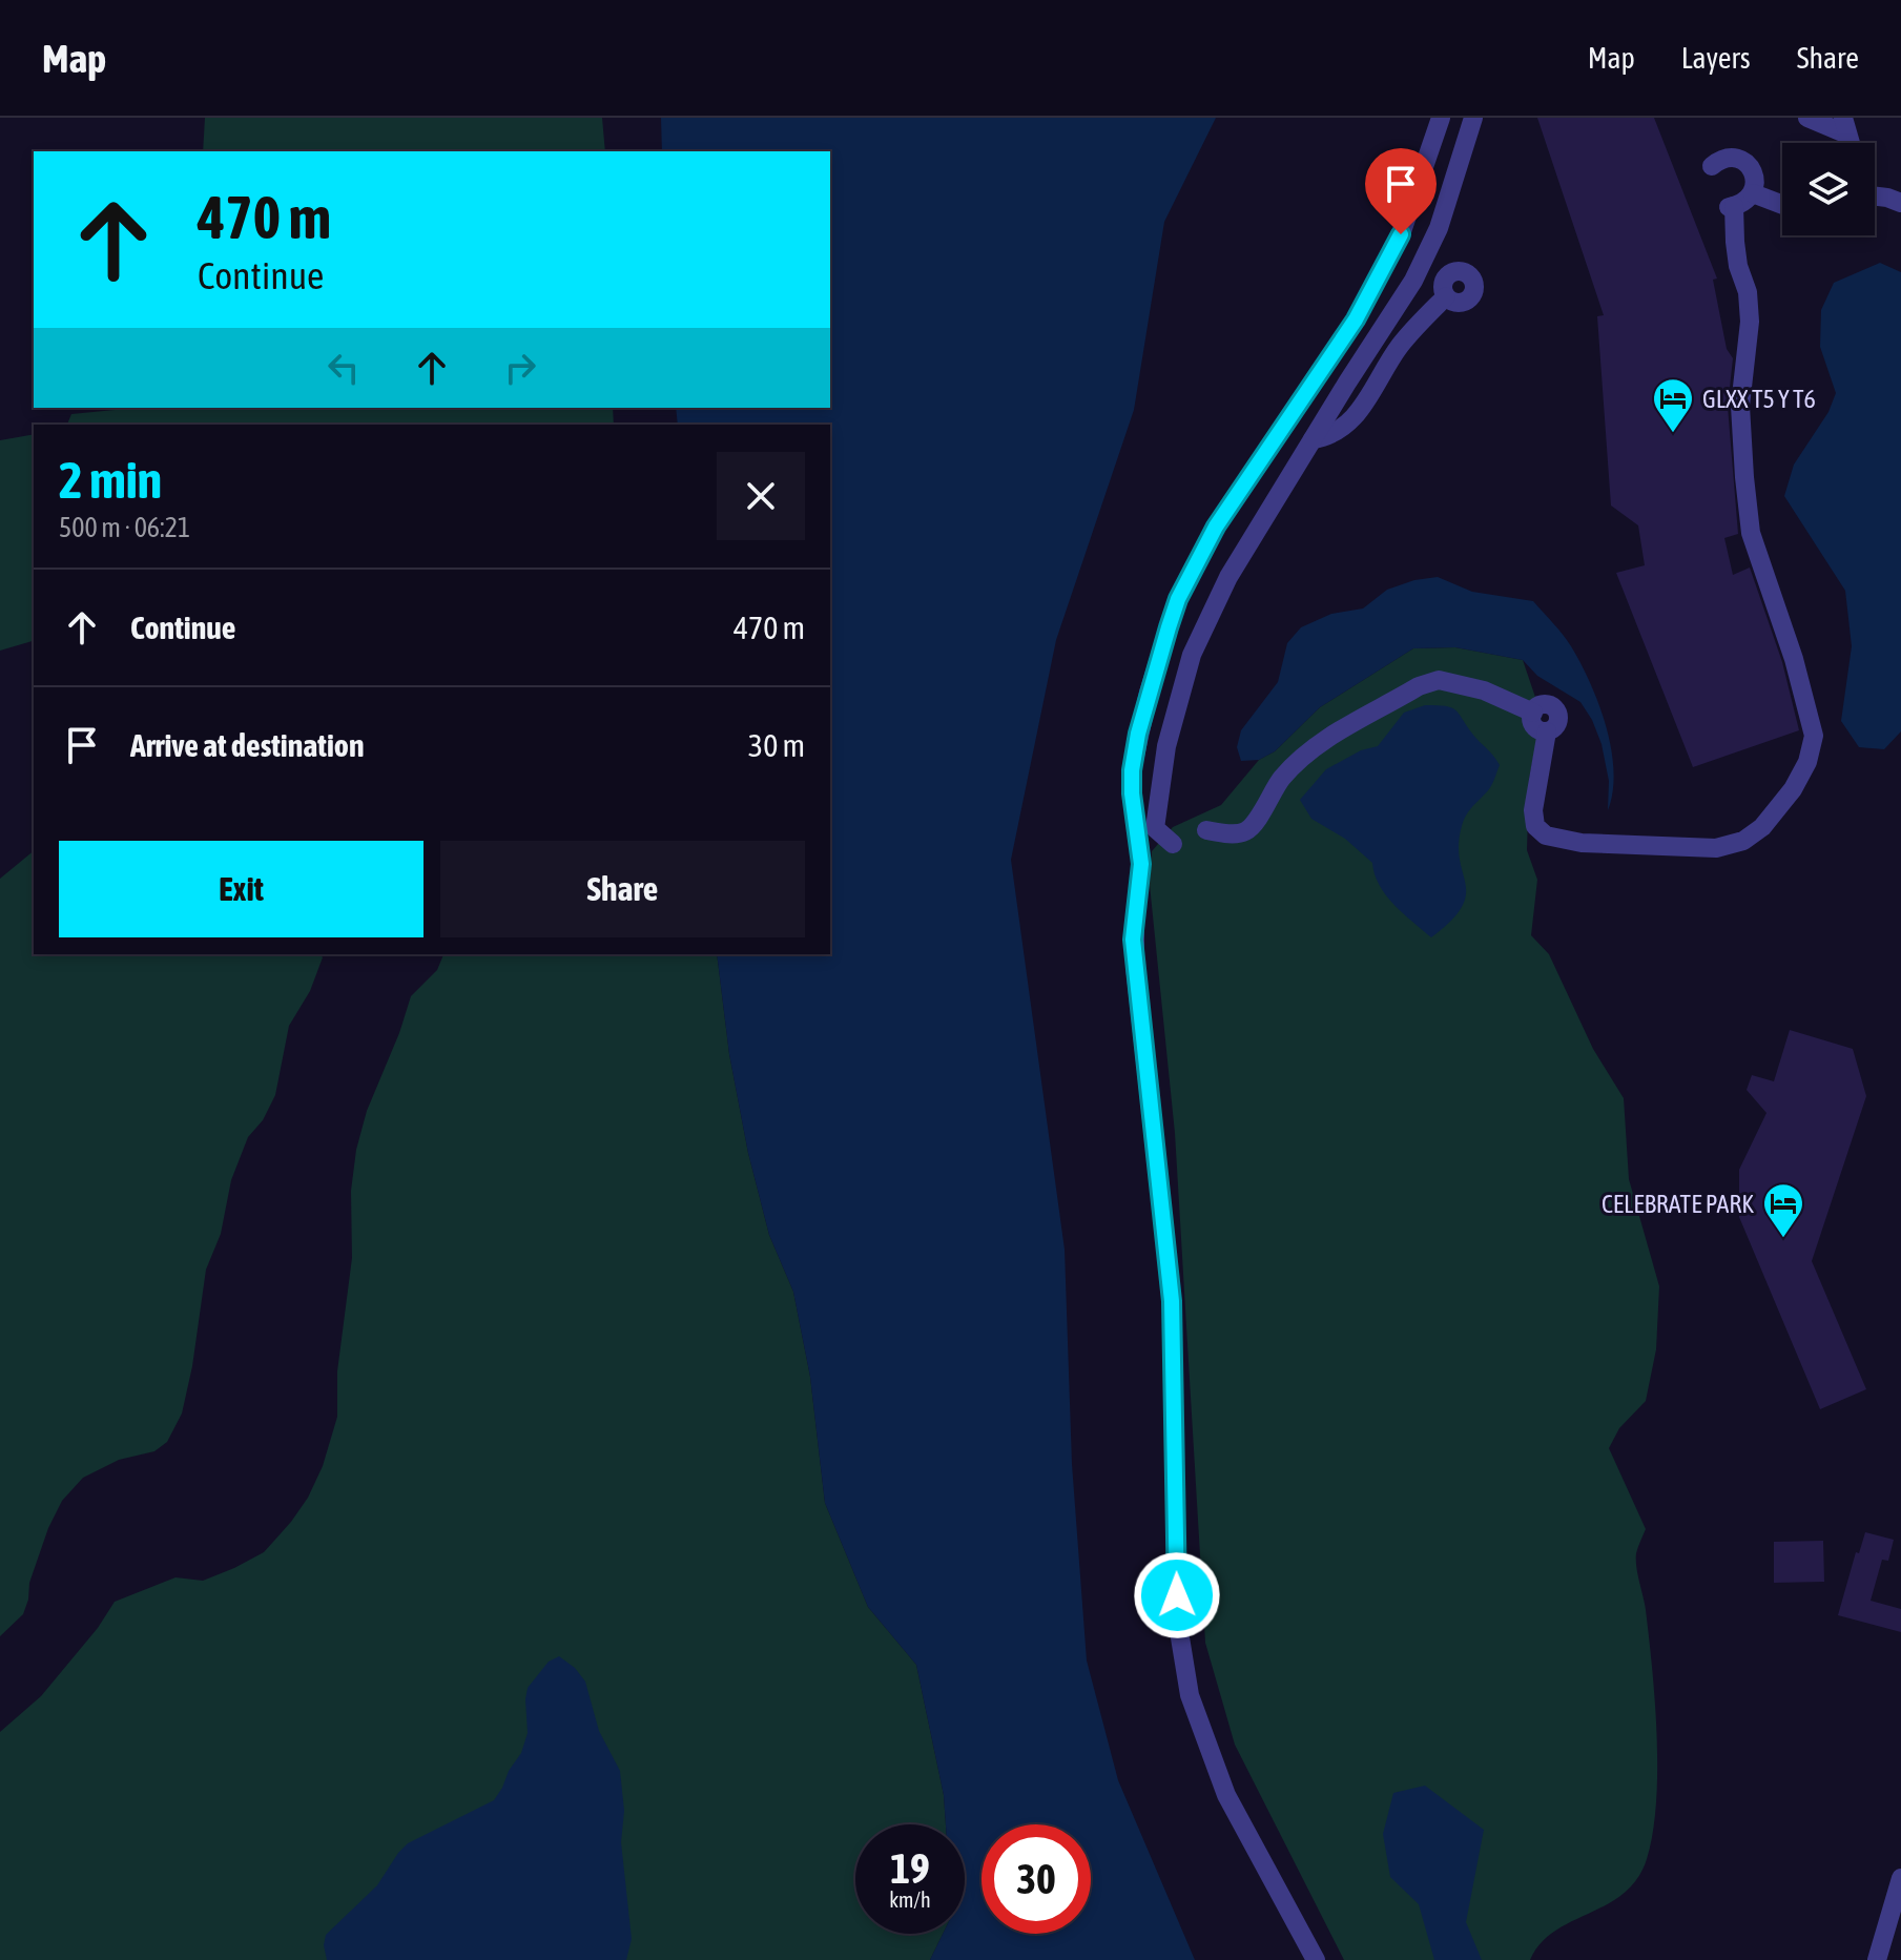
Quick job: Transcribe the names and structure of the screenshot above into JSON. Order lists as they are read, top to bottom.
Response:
{
  "places": {
    "hotel": ["GLXX T5 Y T6", "CELEBRATE PARK"]
  },
  "page": {
    "header": "Map",
    "nav": ["Map", "Layers", "Share"],
    "turn": ["470 m", "Continue"],
    "heading": ["2 min", "500 m · 06:21"],
    "list": [
      {
        "name": "Continue",
        "value": "470 m"
      },
      {
        "name": "Arrive at destination",
        "value": "30 m"
      }
    ],
    "buttons": ["Exit", "Share"],
    "speed": "19 km/h",
    "limit": "30"
  }
}
